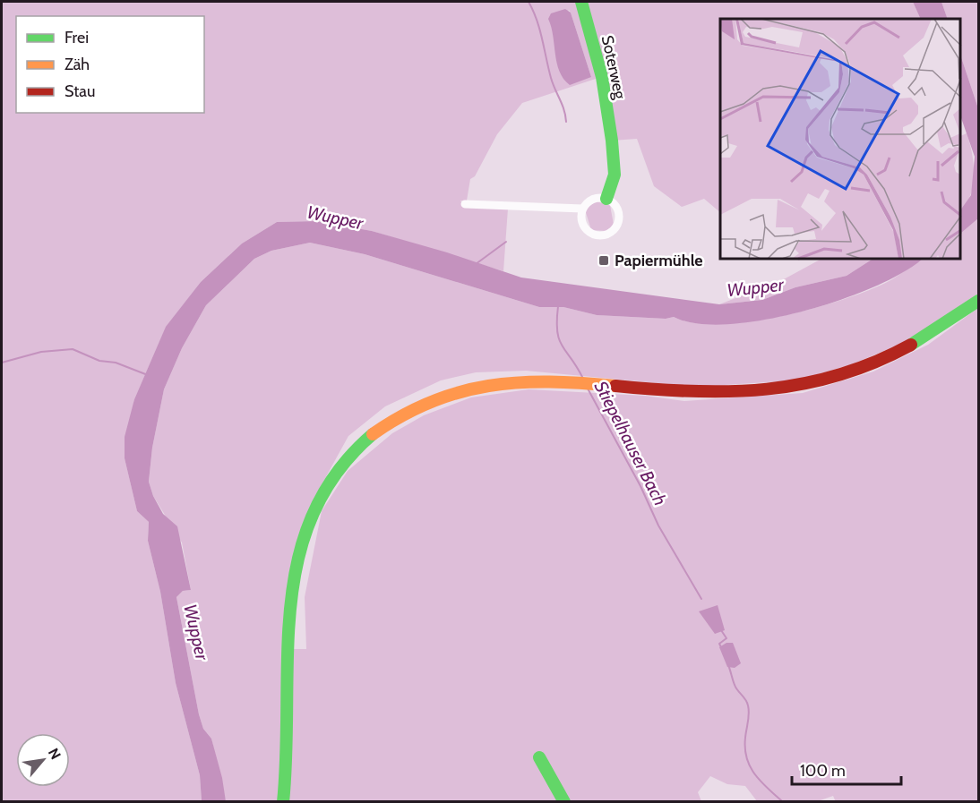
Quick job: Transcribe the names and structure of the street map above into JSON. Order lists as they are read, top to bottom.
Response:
{
  "streets": {
    "main road": ["Soterweg"]
  },
  "water": ["Wupper", "Stiepelhauser Bach"],
  "places": {
    "transit": ["Papiermühle"]
  },
  "legend": ["Frei", "Zäh", "Stau"],
  "scale_bar": "100 m",
  "north": "top right"
}
